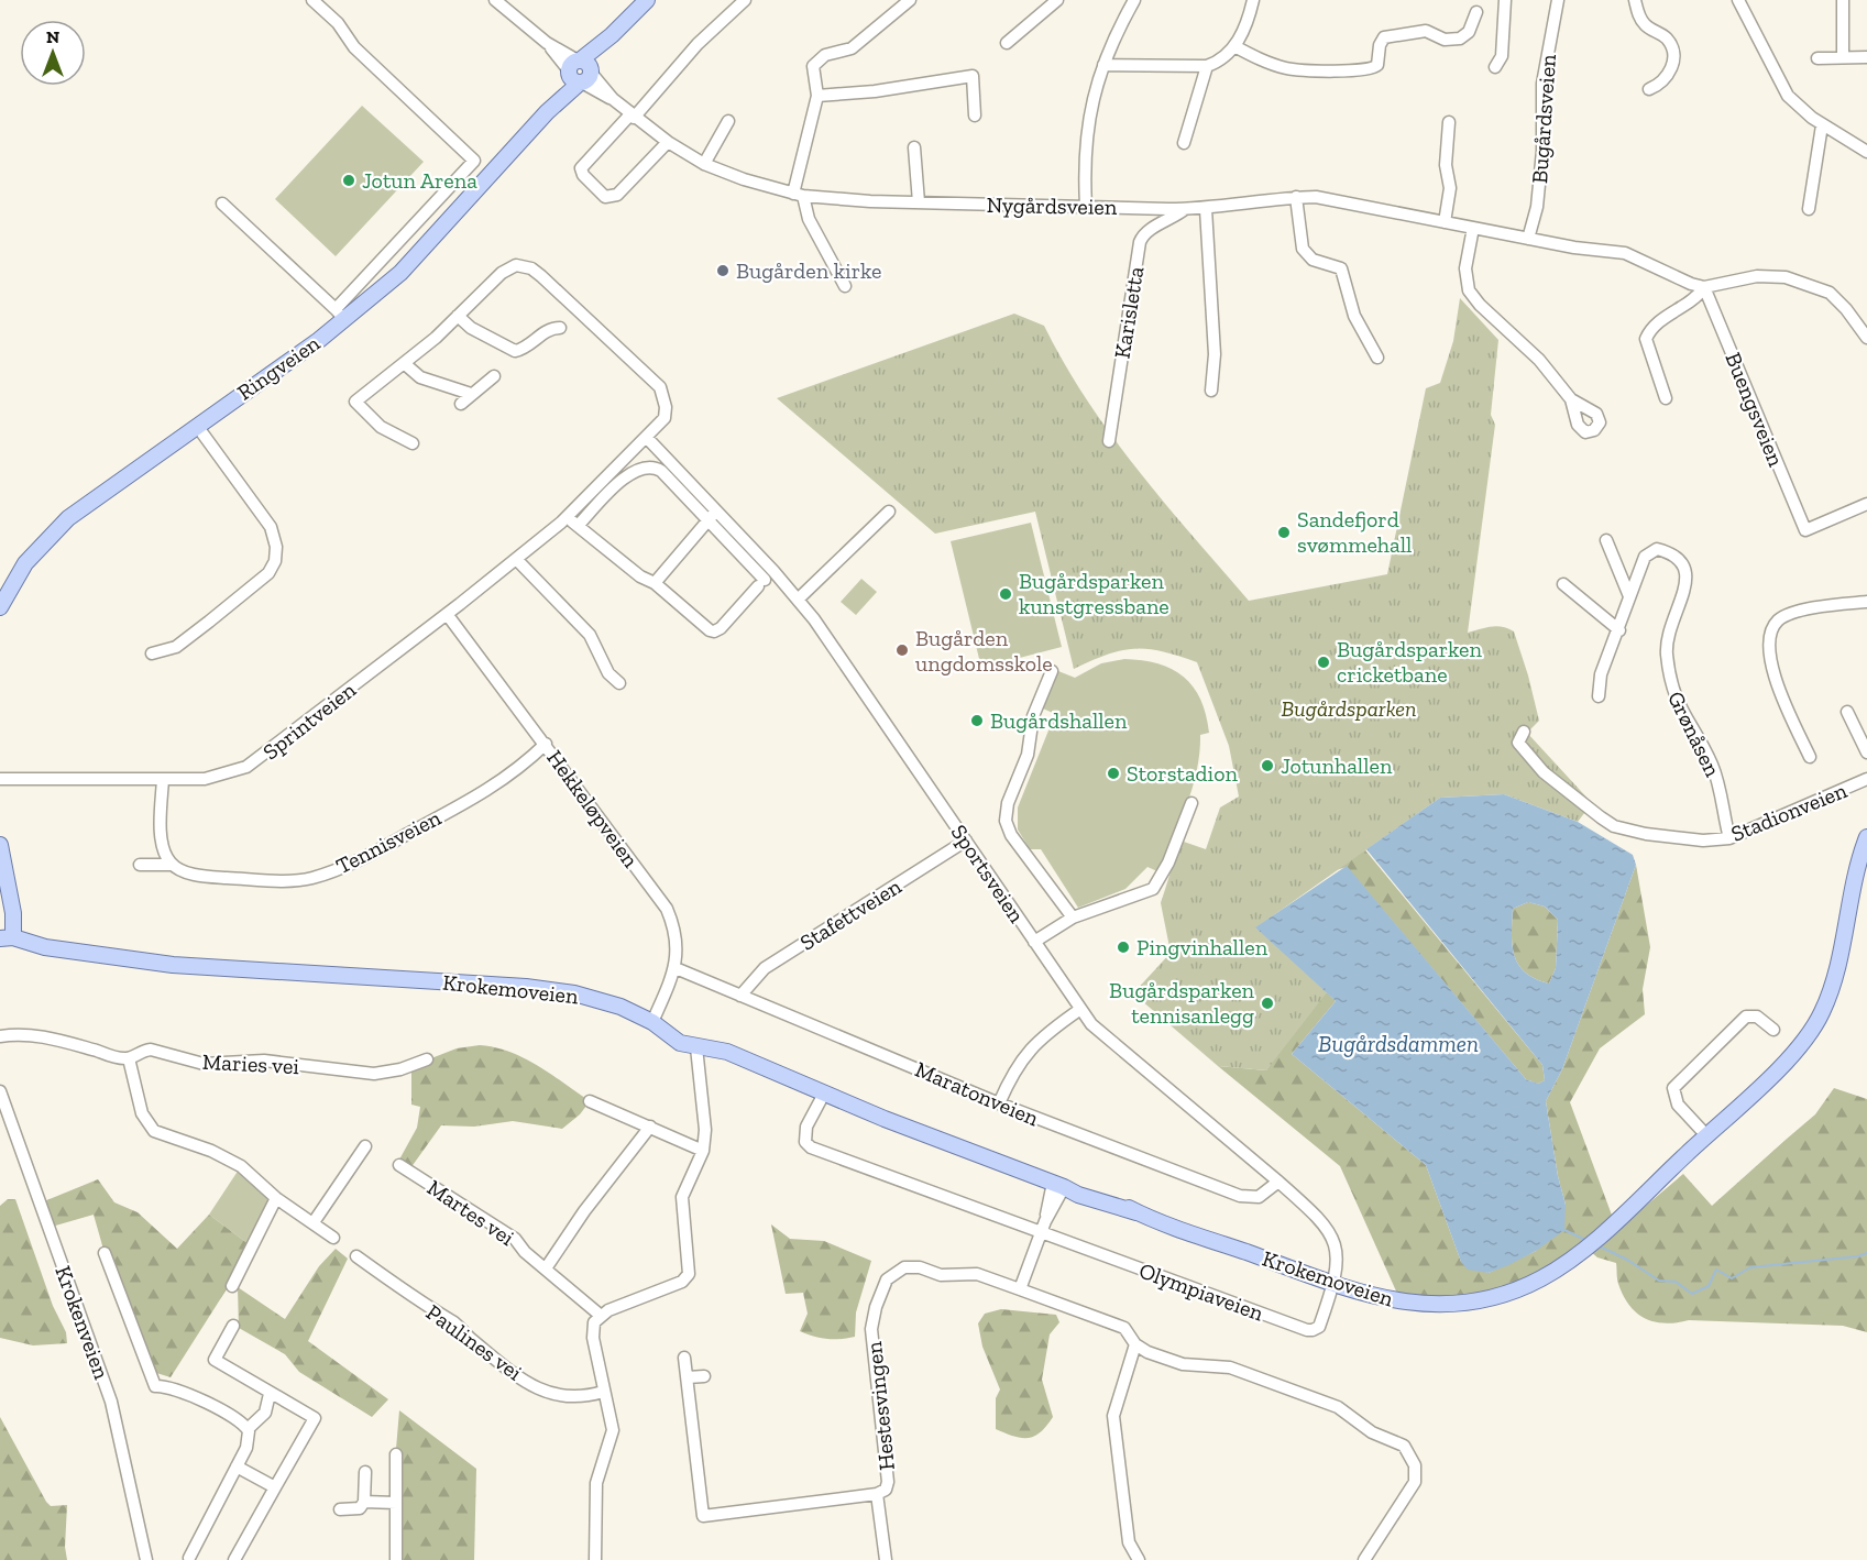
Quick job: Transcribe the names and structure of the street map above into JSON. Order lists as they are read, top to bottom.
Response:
{
  "streets": {
    "main road": ["Ringveien", "Krokemoveien"],
    "street": [
      "Bugårdsveien",
      "Nygårdsveien",
      "Karisletta",
      "Buengsveien",
      "Sprintveien",
      "Grønåsen",
      "Hekkeløpveien",
      "Stadionveien",
      "Tennisveien",
      "Sportsveien",
      "Stafettveien",
      "Maries vei",
      "Maratonveien",
      "Martes vei",
      "Olympiaveien",
      "Krokenveien",
      "Paulines vei",
      "Hestesvingen"
    ]
  },
  "crossings": [
    ["Bugårdsveien", "Nygårdsveien"],
    ["Nygårdsveien", "Karisletta"],
    ["Nygårdsveien", "Ringveien"],
    ["Nygårdsveien", "Buengsveien"],
    ["Sprintveien", "Hekkeløpveien"],
    ["Sprintveien", "Sportsveien"],
    ["Grønåsen", "Stadionveien"],
    ["Hekkeløpveien", "Tennisveien"],
    ["Hekkeløpveien", "Krokemoveien"],
    ["Hekkeløpveien", "Maratonveien"],
    ["Sportsveien", "Stafettveien"],
    ["Sportsveien", "Krokemoveien"],
    ["Sportsveien", "Maratonveien"],
    ["Sportsveien", "Olympiaveien"],
    ["Stafettveien", "Maratonveien"],
    ["Krokemoveien", "Olympiaveien"]
  ],
  "water": ["Bugårdsdammen"],
  "parks": ["Bugårdsparken"],
  "places": [
    "Jotun Arena",
    "Bugården kirke",
    "Sandefjord svømmehall",
    "Bugårdsparken kunstgressbane",
    "Bugården ungdomsskole",
    "Bugårdsparken cricketbane",
    "Bugårdshallen",
    "Jotunhallen",
    "Storstadion",
    "Pingvinhallen",
    "Bugårdsparken tennisanlegg"
  ],
  "north": "top"
}
